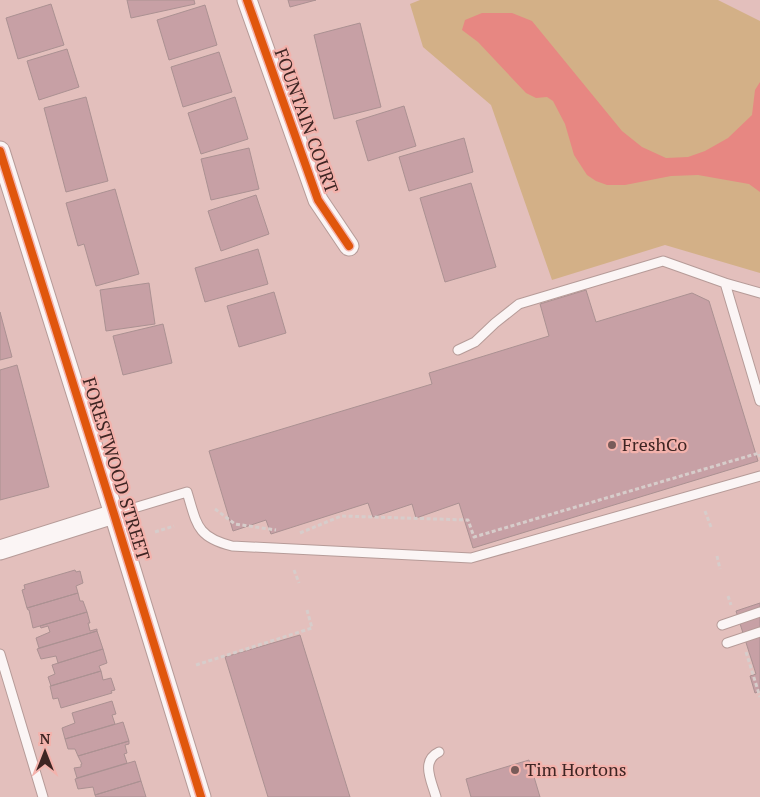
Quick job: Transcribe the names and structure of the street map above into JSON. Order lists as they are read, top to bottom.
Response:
{
  "streets": {
    "street": ["FOUNTAIN COURT", "FORESTWOOD STREET"]
  },
  "places": ["FreshCo", "Tim Hortons"],
  "north": "top"
}
